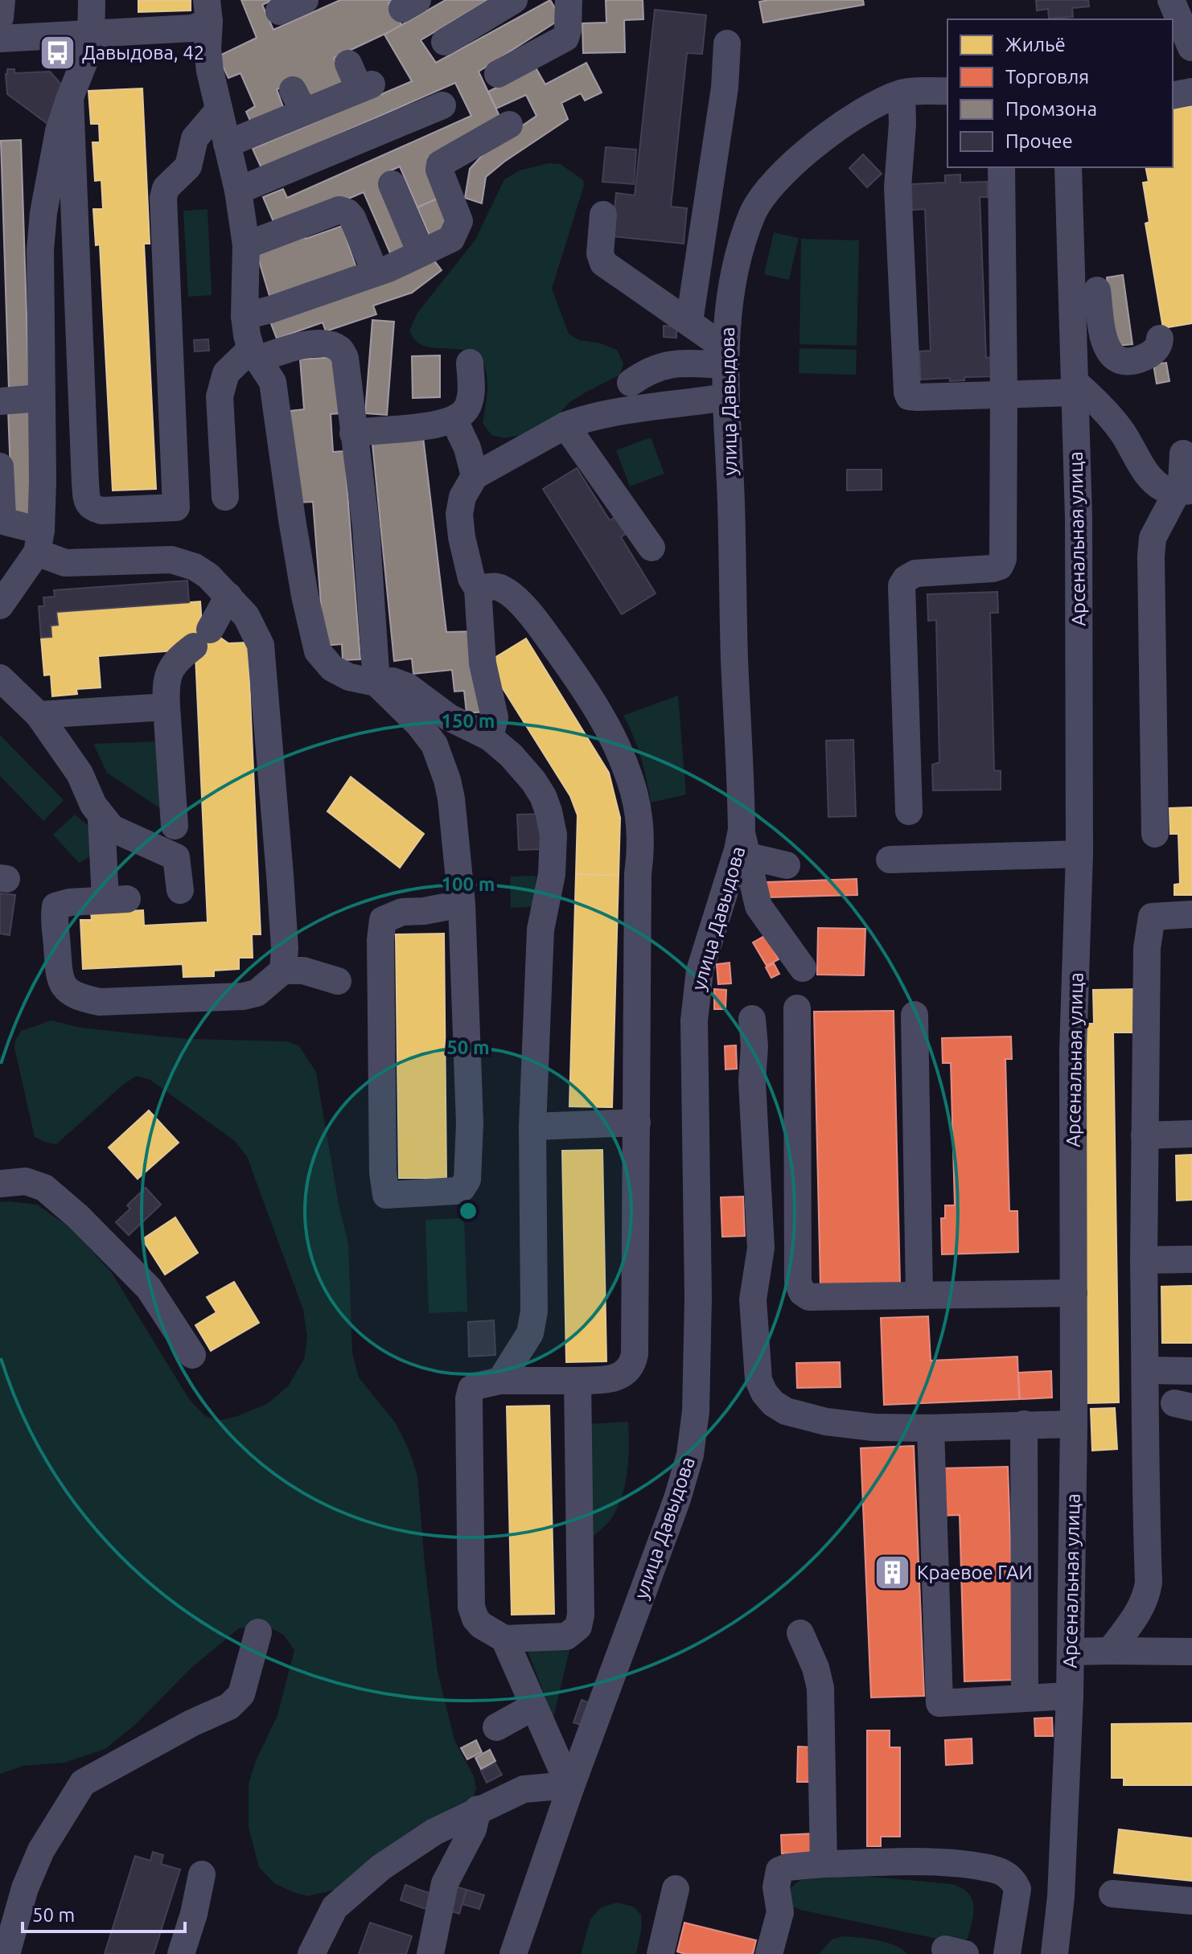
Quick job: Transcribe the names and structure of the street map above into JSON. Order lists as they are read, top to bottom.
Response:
{
  "streets": {
    "street": ["улица Давыдова", "Арсенальная улица"]
  },
  "places": {
    "bus stop": ["Давыдова, 42"],
    "building": ["Краевое ГАИ"]
  },
  "legend": [
    "Жильё",
    "Торговля",
    "Промзона",
    "Прочее"
  ],
  "scale_bar": "50 m",
  "rings": ["150 m", "100 m", "50 m"]
}
